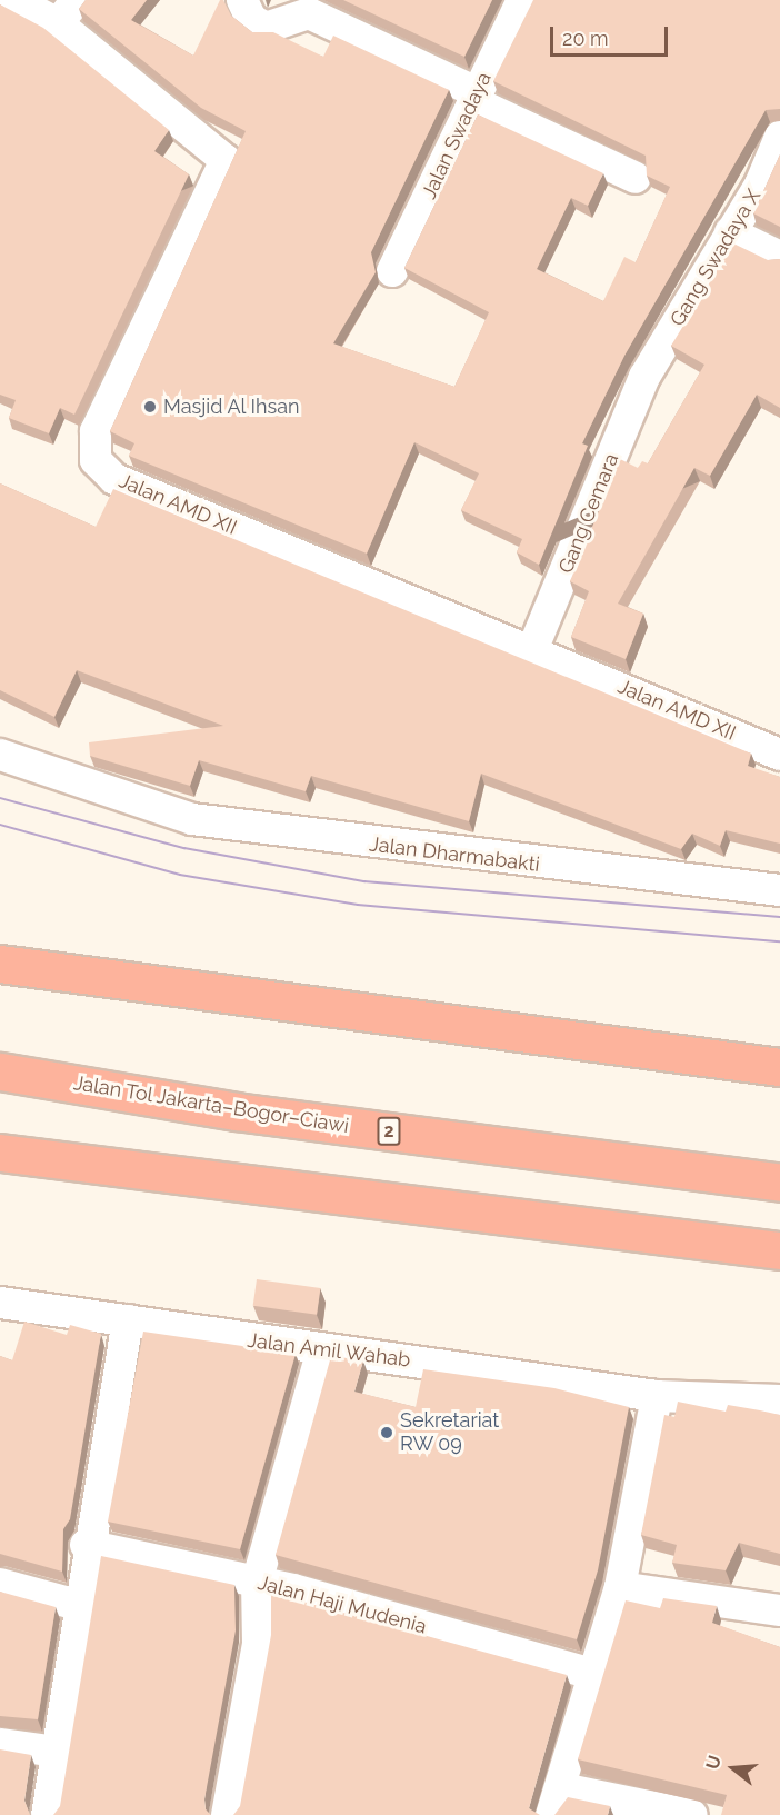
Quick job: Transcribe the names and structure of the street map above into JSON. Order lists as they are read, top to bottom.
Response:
{
  "streets": {
    "highway": ["Jalan Tol Jakarta–Bogor–Ciawi", "2"],
    "street": [
      "Jalan Swadaya",
      "Gang Swadaya X",
      "Jalan AMD XII",
      "Gang Cemara",
      "Jalan Dharmabakti",
      "Jalan Amil Wahab",
      "Jalan Haji Mudenia"
    ]
  },
  "crossings": [
    ["Gang Swadaya X", "Gang Cemara"],
    ["Jalan AMD XII", "Gang Cemara"]
  ],
  "places": ["Masjid Al Ihsan", "Sekretariat RW 09"],
  "scale_bar": "20 m",
  "north": "left"
}
